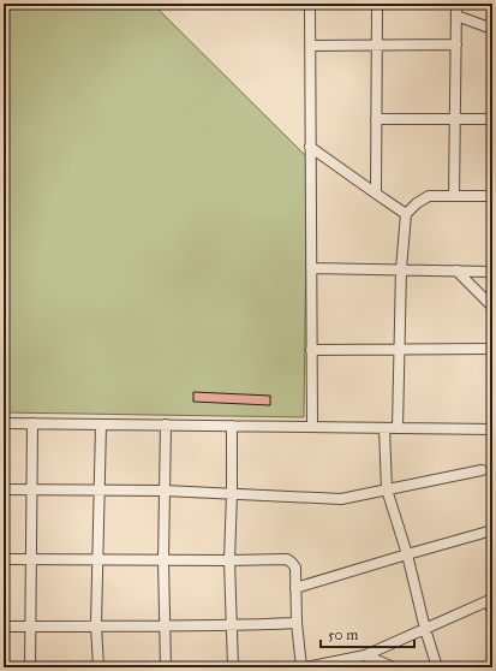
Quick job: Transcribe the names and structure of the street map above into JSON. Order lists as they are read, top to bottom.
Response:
{
  "scale_bar": "50 m"
}
